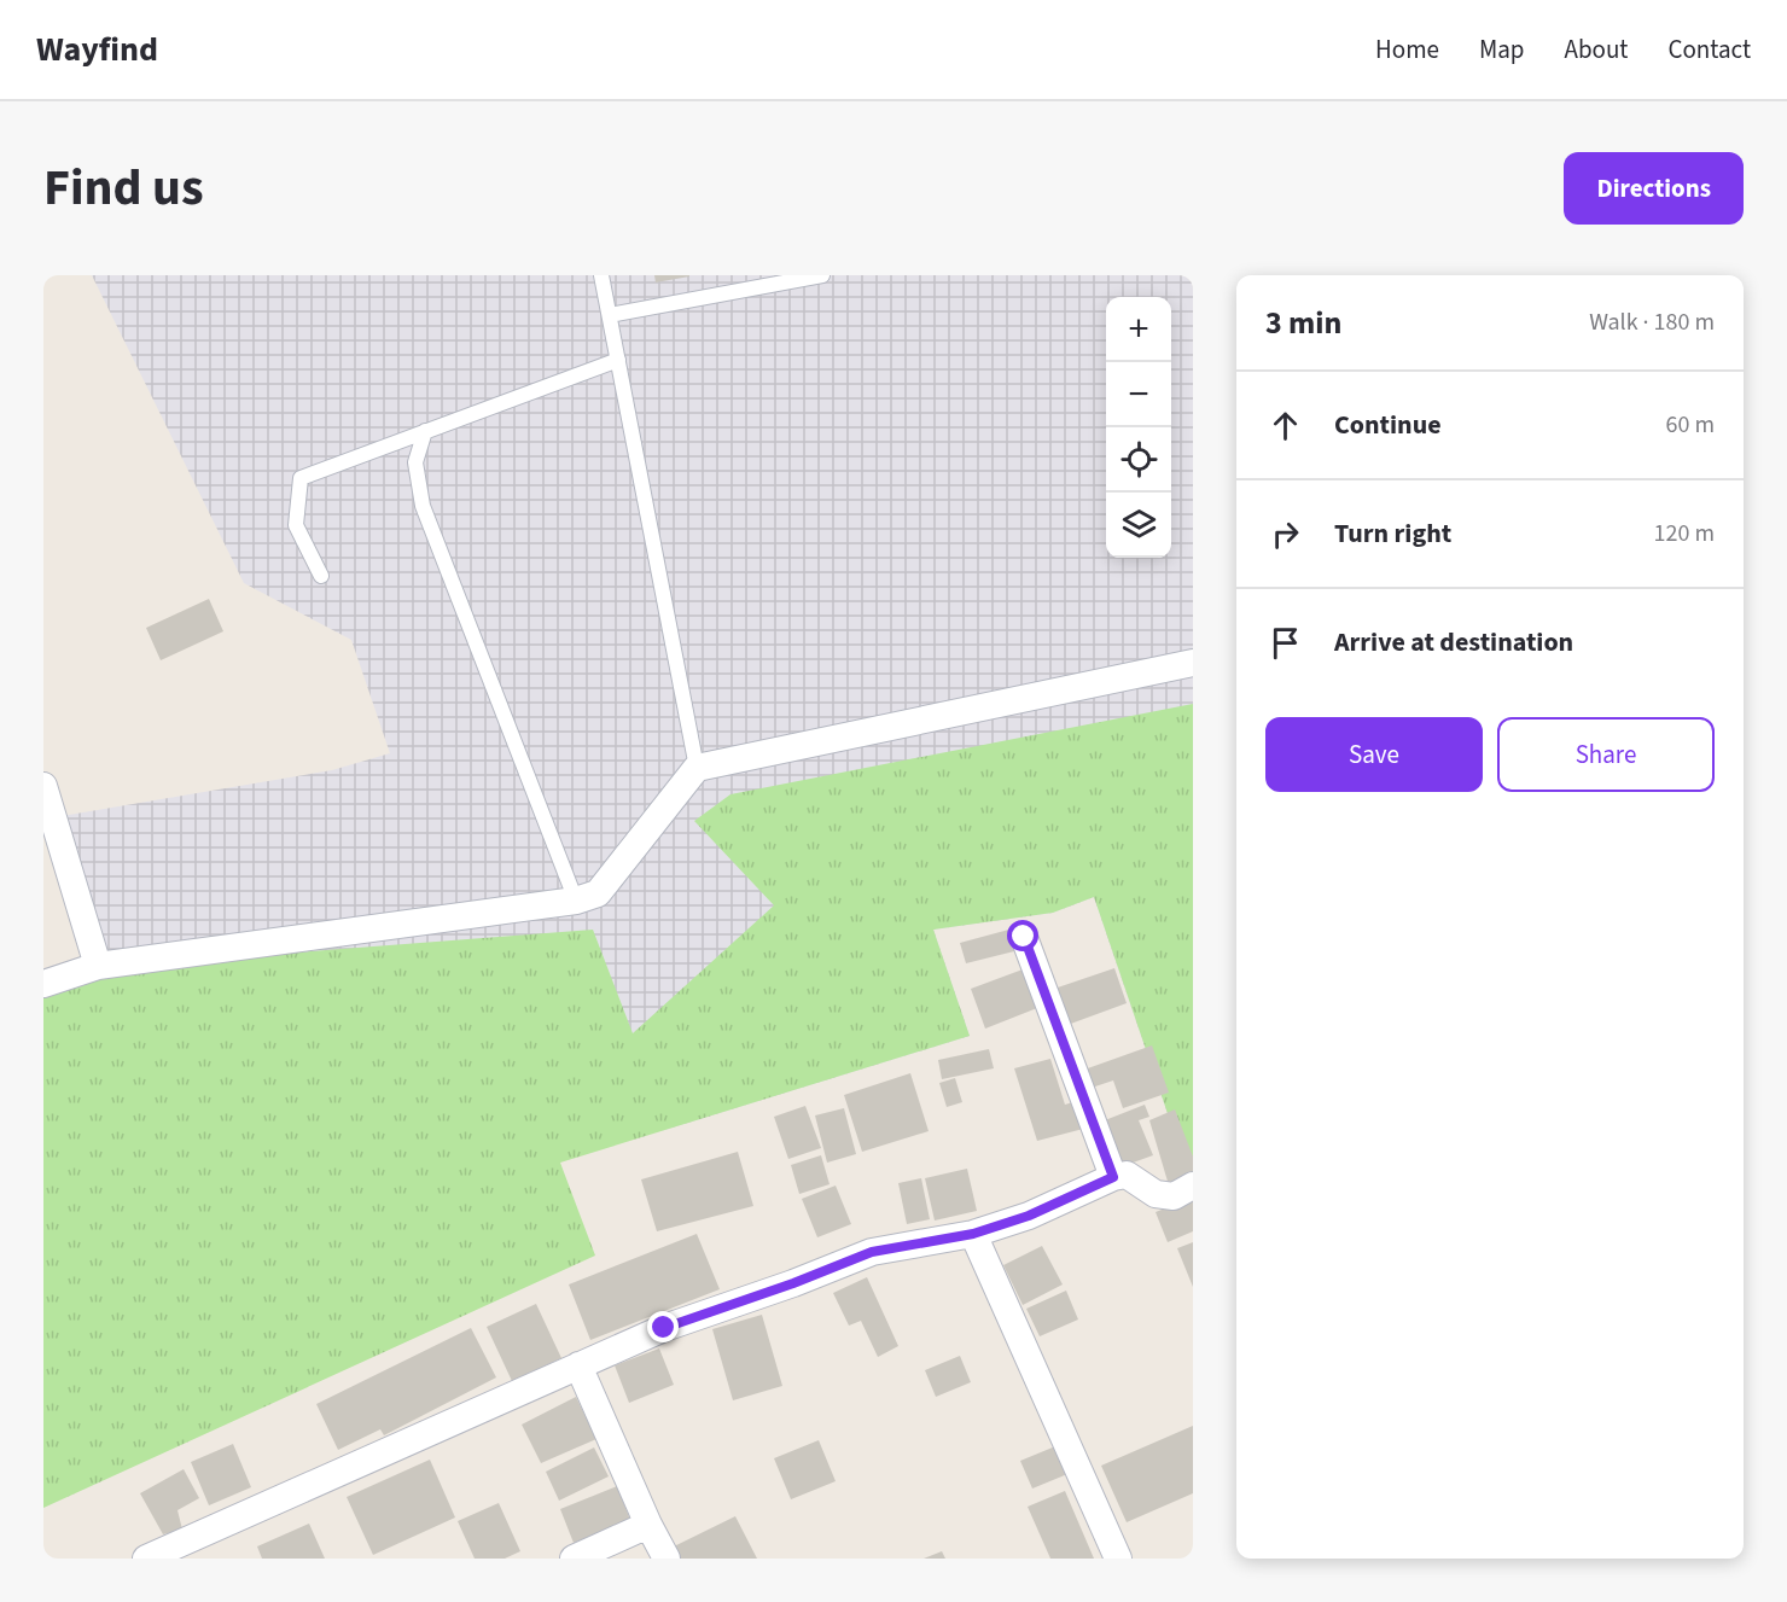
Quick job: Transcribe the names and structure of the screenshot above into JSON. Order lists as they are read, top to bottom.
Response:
{
  "page": {
    "header": "Wayfind",
    "nav": [
      "Home",
      "Map",
      "About",
      "Contact"
    ],
    "title": "Find us",
    "buttons": [
      "Directions",
      ["Save", "Share"]
    ],
    "heading": ["3 min", "Walk · 180 m"],
    "map_buttons": ["+", "−"],
    "list": [
      ["Continue", "60 m"],
      ["Turn right", "120 m"],
      "Arrive at destination"
    ]
  }
}
